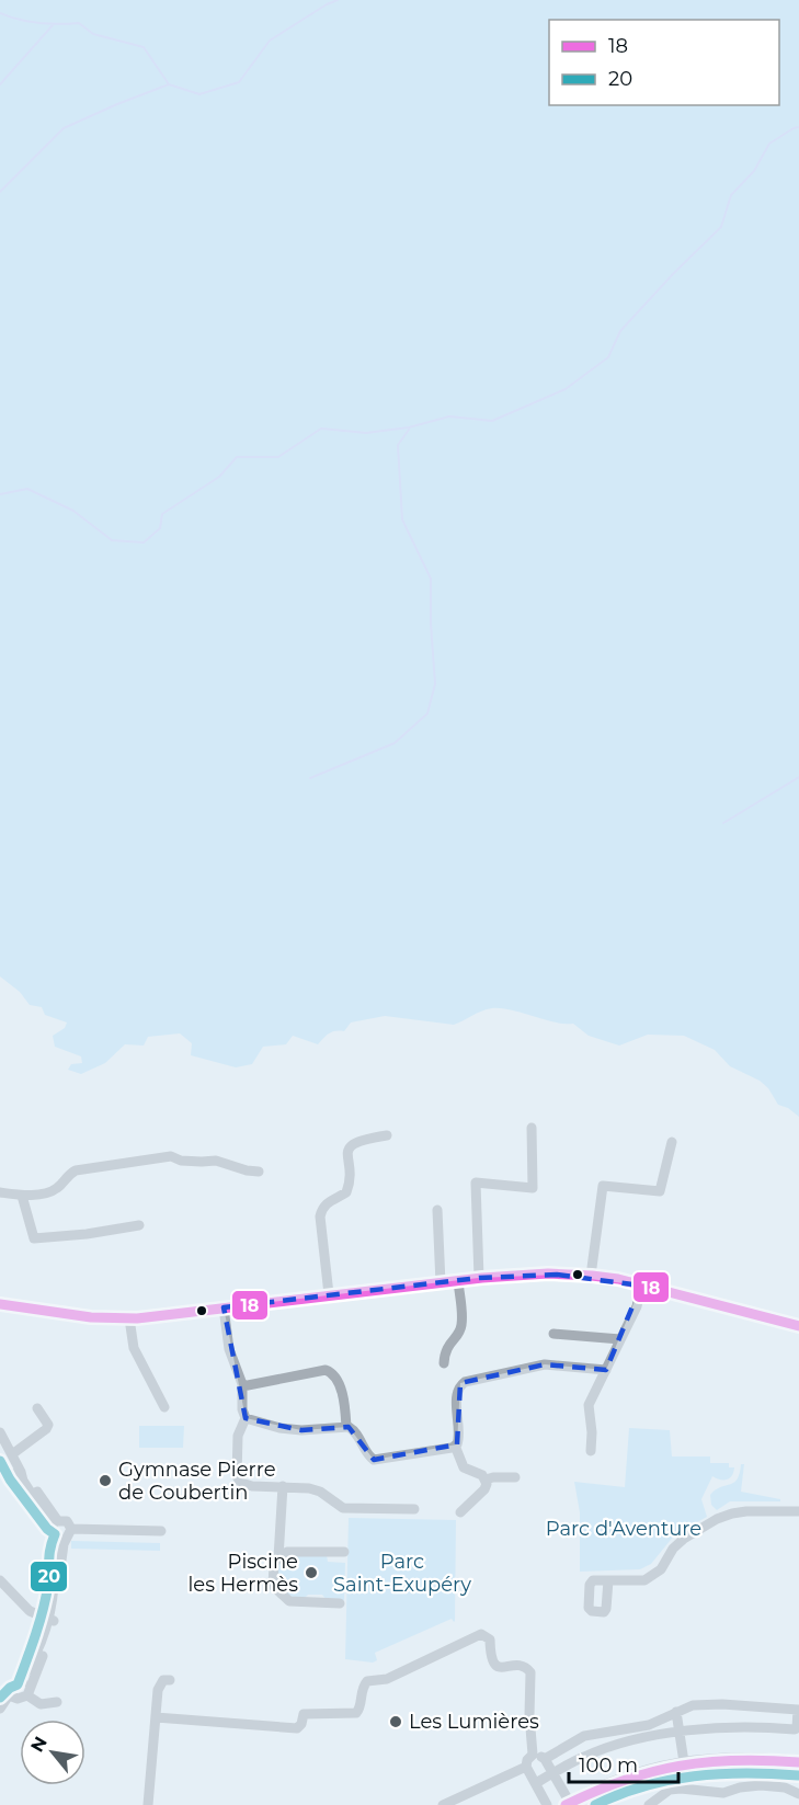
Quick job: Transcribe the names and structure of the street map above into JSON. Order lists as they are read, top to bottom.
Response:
{
  "parks": ["Parc d'Aventure", "Parc Saint-Exupéry"],
  "places": ["Gymnase Pierre de Coubertin", "Piscine les Hermès", "Les Lumières"],
  "lines": ["transit line 18", "transit line 20"],
  "legend": ["18", "20"],
  "scale_bar": "100 m",
  "north": "top left"
}
